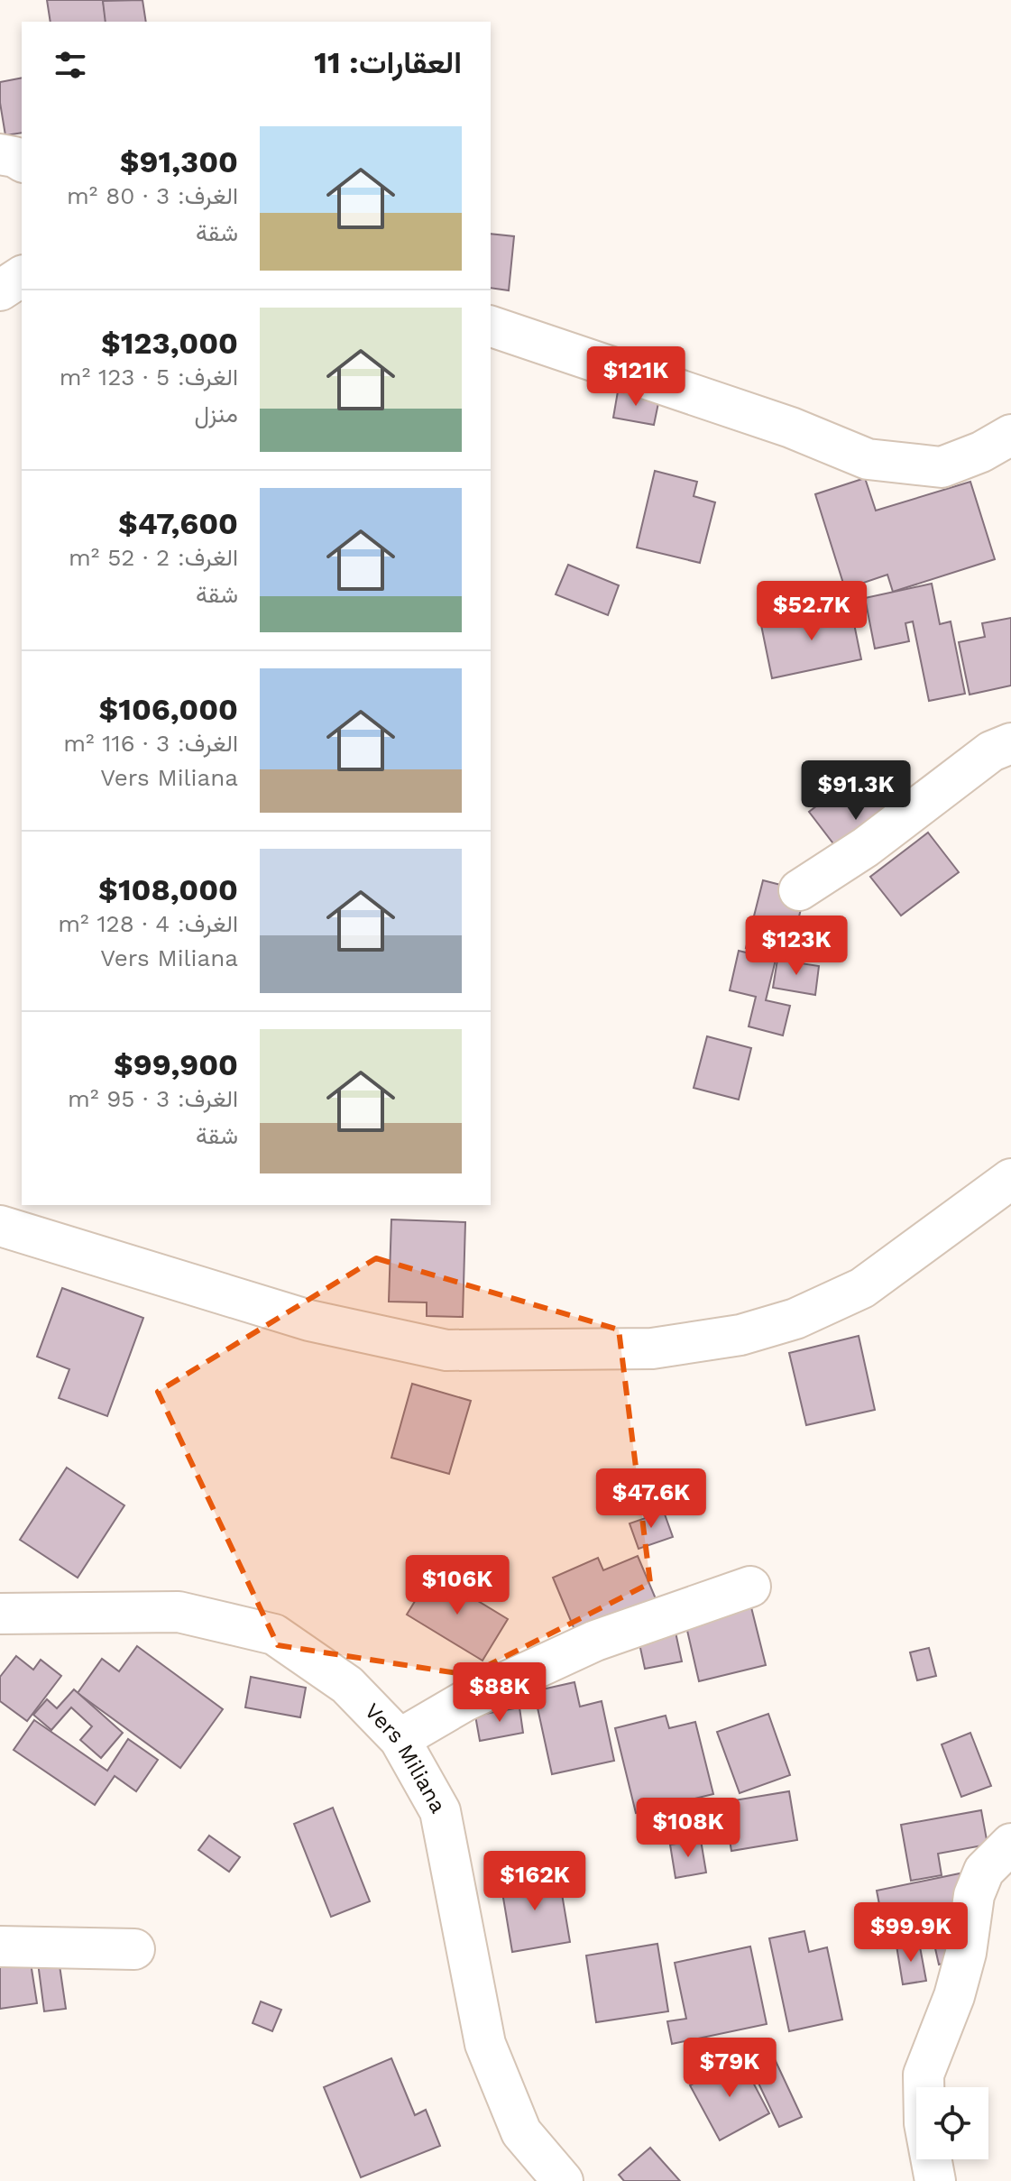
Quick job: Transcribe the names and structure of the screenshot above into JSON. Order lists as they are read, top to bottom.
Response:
{
  "streets": {
    "main road": ["Vers Miliana"]
  },
  "page": {
    "heading": "العقارات: 11",
    "list": [
      {
        "name": "$91,300",
        "note": "الغرف: 3 · 80 m² · شقة"
      },
      {
        "name": "$123,000",
        "note": "الغرف: 5 · 123 m² · منزل"
      },
      {
        "name": "$47,600",
        "note": "الغرف: 2 · 52 m² · شقة"
      },
      {
        "name": "$106,000",
        "note": "الغرف: 3 · 116 m² · Vers Miliana"
      },
      {
        "name": "$108,000",
        "note": "الغرف: 4 · 128 m² · Vers Miliana"
      },
      {
        "name": "$99,900",
        "note": "الغرف: 3 · 95 m² · شقة"
      }
    ],
    "price": [
      "$121K",
      "$52.7K",
      "$91.3K",
      "$123K",
      "$47.6K",
      "$106K",
      "$88K",
      "$108K",
      "$162K",
      "$99.9K",
      "$79K"
    ]
  }
}
